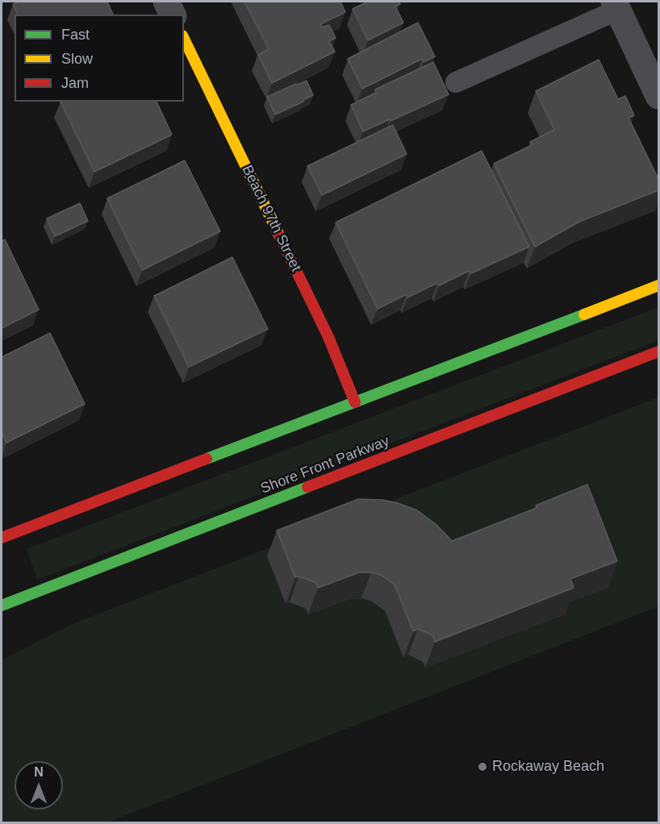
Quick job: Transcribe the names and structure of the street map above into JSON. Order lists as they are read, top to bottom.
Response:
{
  "streets": {
    "street": ["Beach 97th Street", "Shore Front Parkway"]
  },
  "places": ["Rockaway Beach"],
  "legend": ["Fast", "Slow", "Jam"],
  "north": "top"
}
